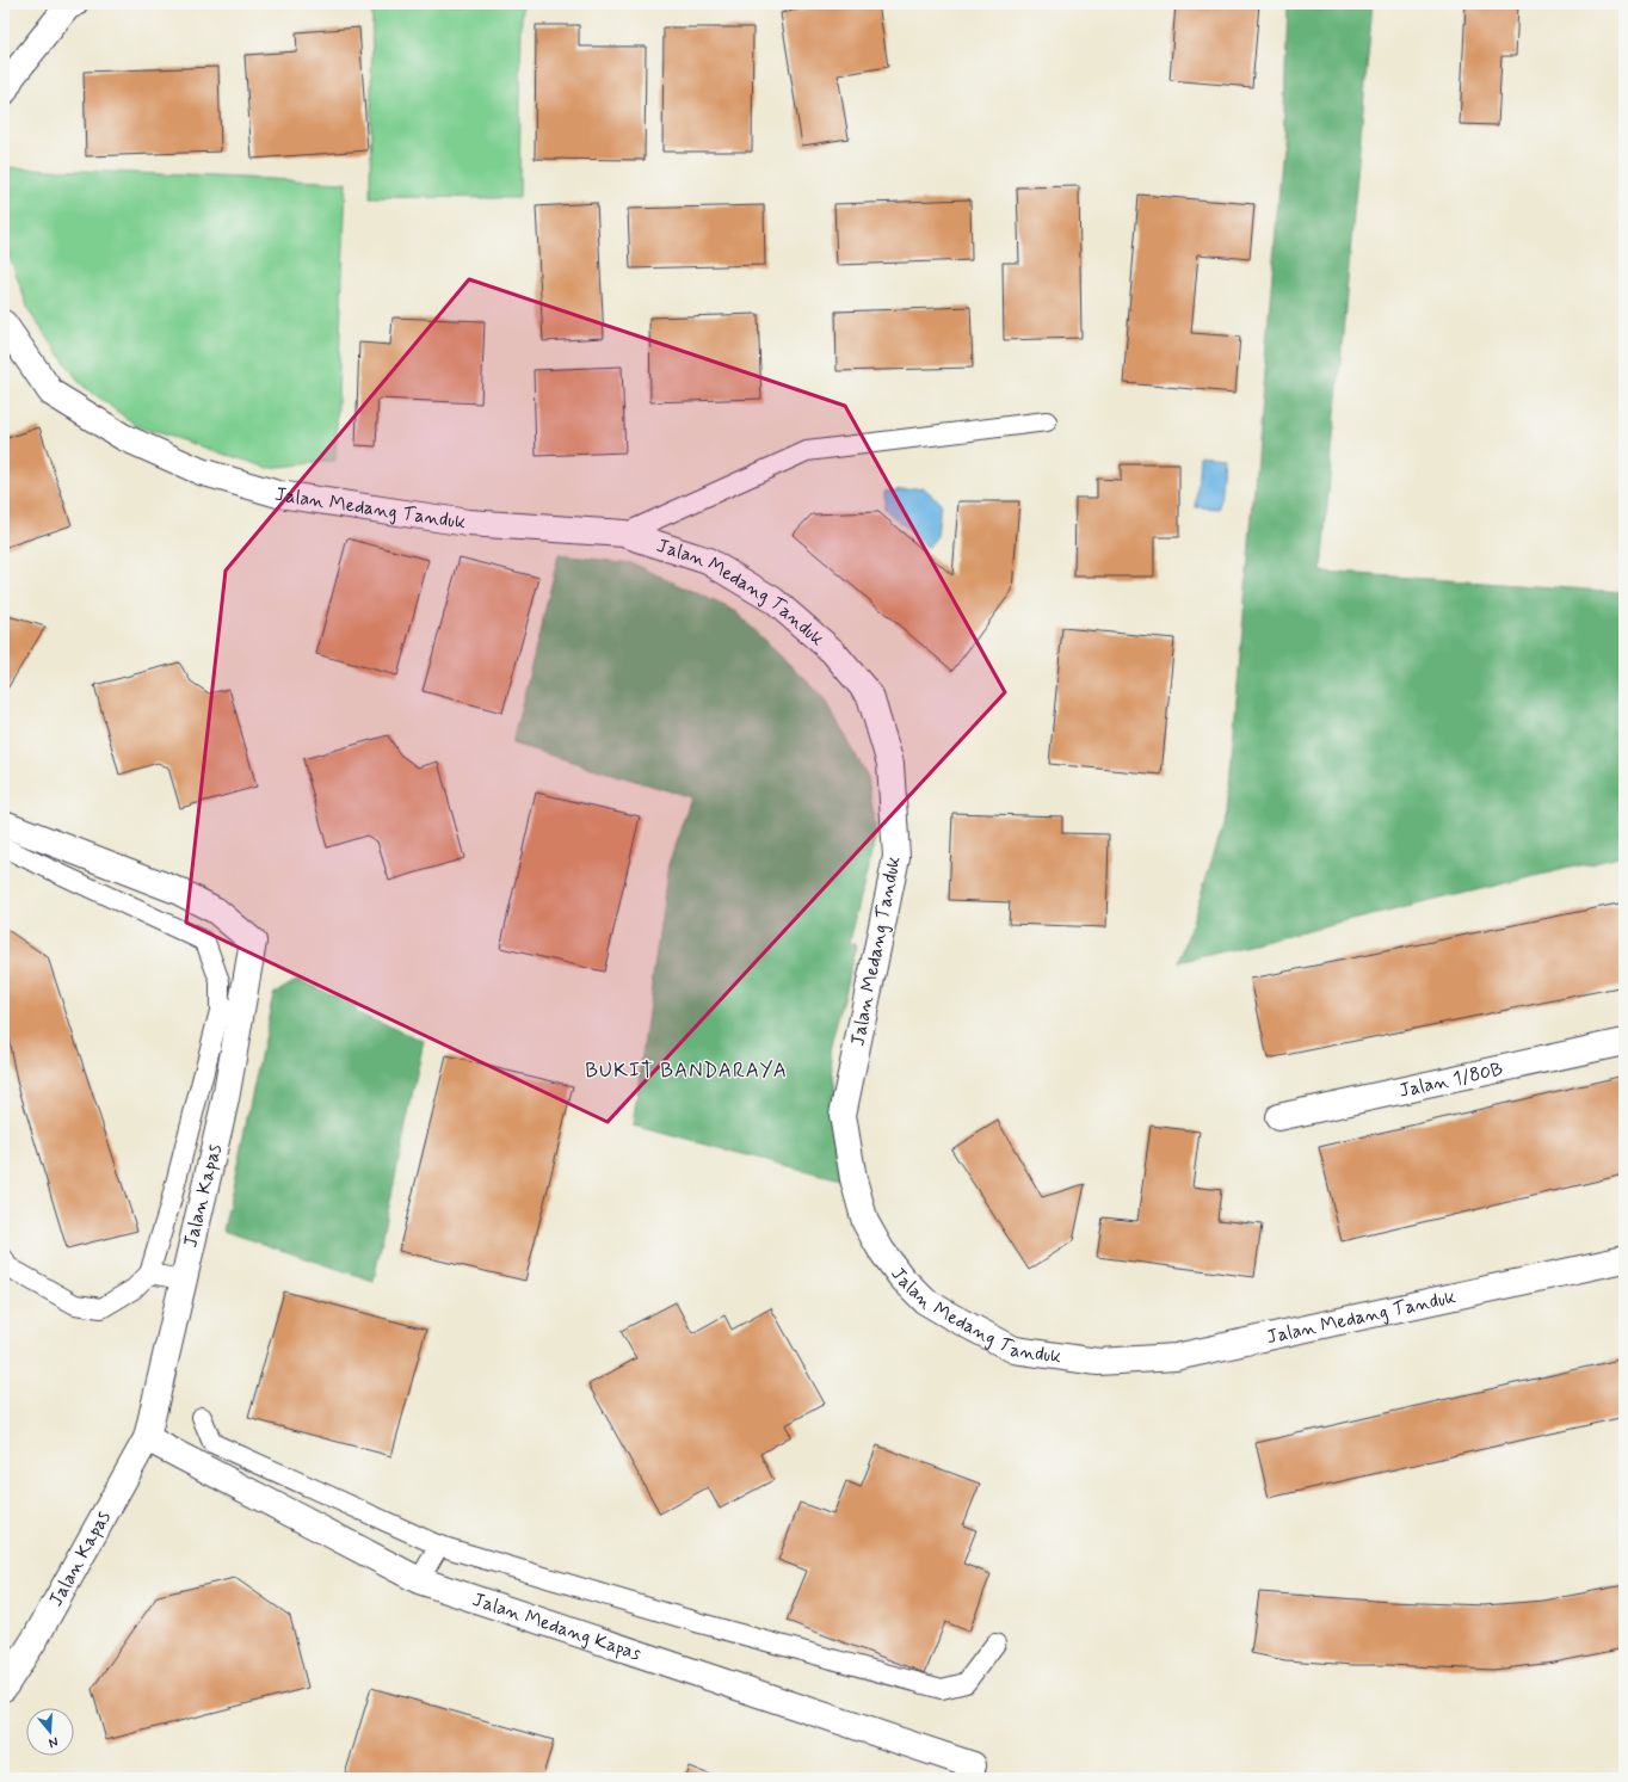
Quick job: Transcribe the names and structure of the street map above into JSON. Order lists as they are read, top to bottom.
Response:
{
  "streets": {
    "street": [
      "Jalan Medang Tanduk",
      "Jalan 1/80B",
      "Jalan Kapas",
      "Jalan Medang Kapas"
    ]
  },
  "crossings": [
    ["Jalan Kapas", "Jalan Medang Kapas"]
  ],
  "districts": ["BUKIT BANDARAYA"],
  "north": "bottom"
}
